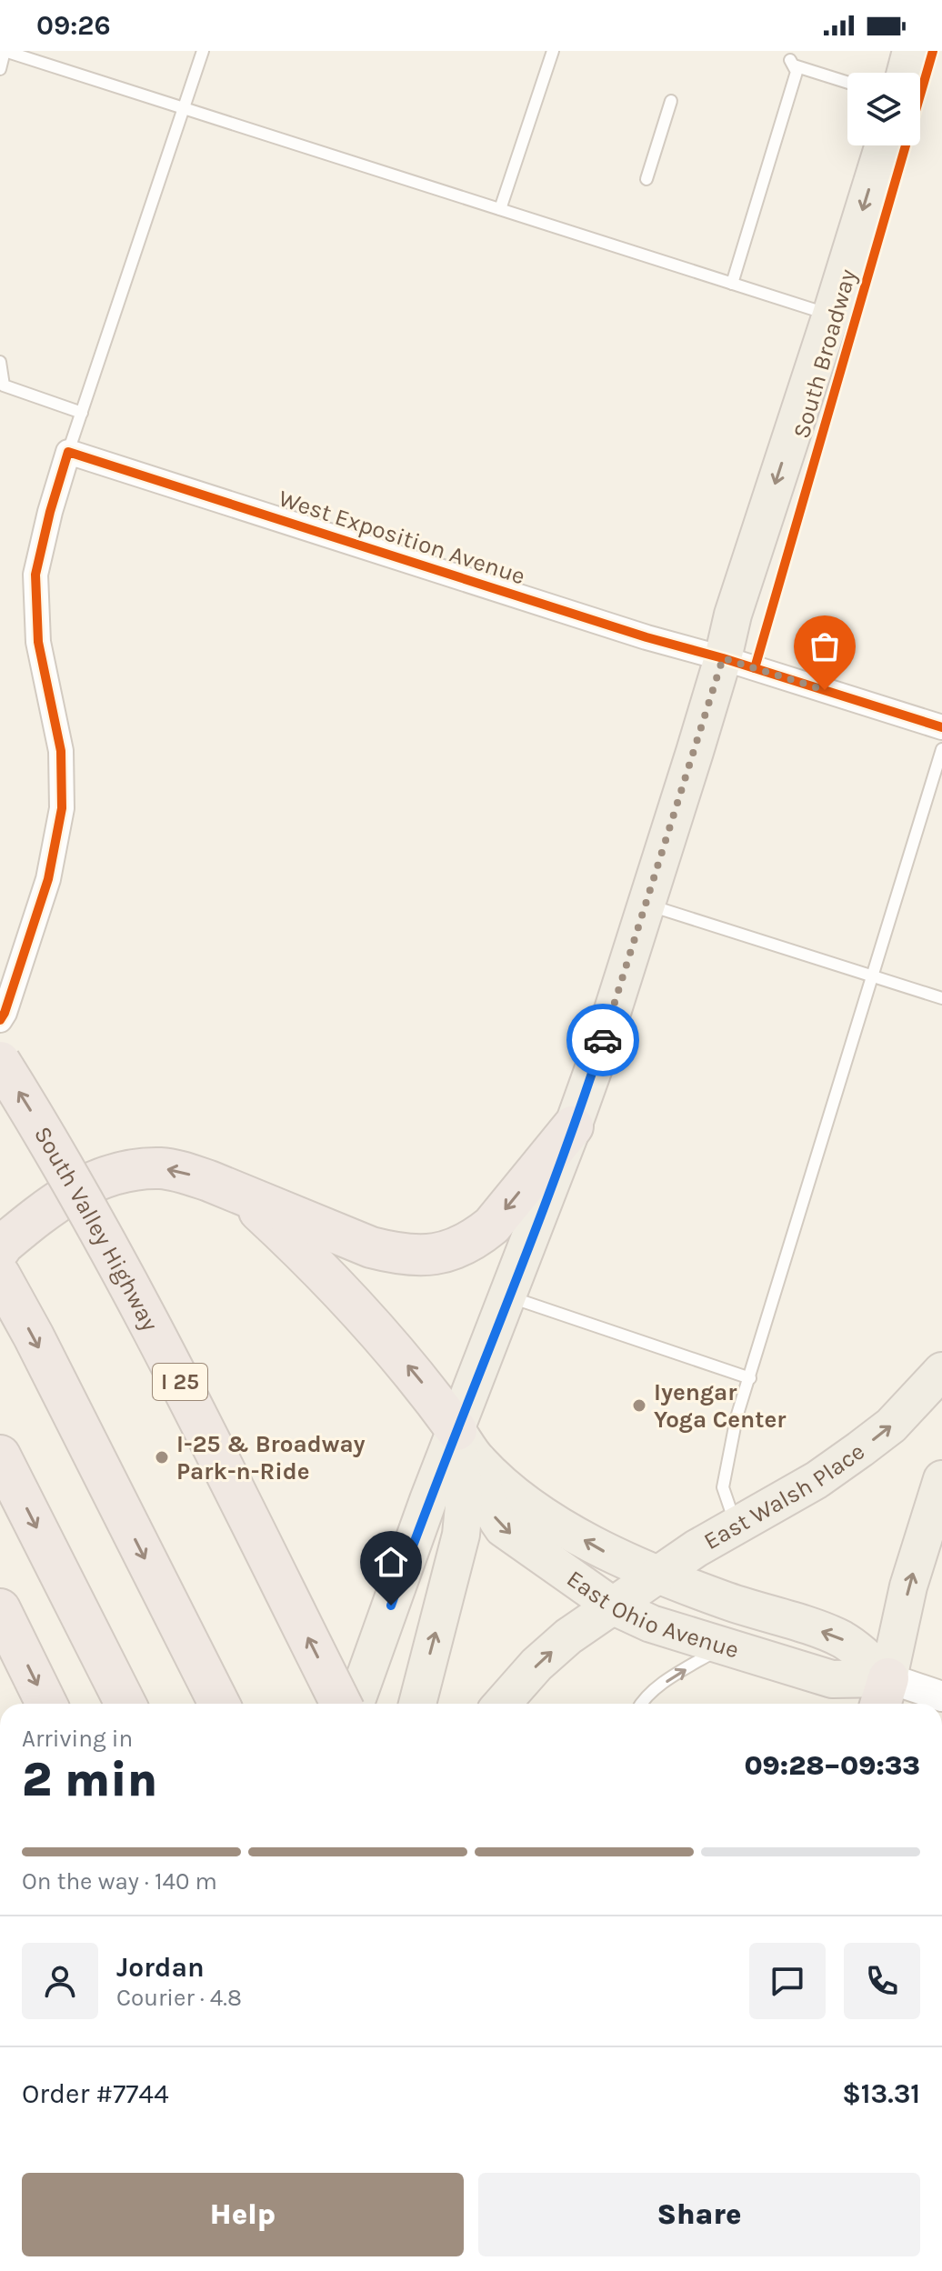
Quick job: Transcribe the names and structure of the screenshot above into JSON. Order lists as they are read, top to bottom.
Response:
{
  "streets": {
    "highway": ["South Valley Highway", "I 25"],
    "main road": ["South Broadway", "East Walsh Place", "East Ohio Avenue"],
    "street": ["West Exposition Avenue"]
  },
  "crossings": [
    ["South Broadway", "West Exposition Avenue"],
    ["South Broadway", "East Ohio Avenue"],
    ["East Walsh Place", "East Ohio Avenue"]
  ],
  "one_way": ["East Walsh Place"],
  "places": ["Iyengar Yoga Center", "I-25 & Broadway Park-n-Ride"],
  "page": {
    "status": "09:26",
    "heading": ["2 min", "Arriving in", "09:28–09:33"],
    "panel": [
      "Jordan",
      "Courier · 4.8",
      "Order #7744",
      "$13.31"
    ],
    "bar": "On the way · 140 m",
    "buttons": ["Help", "Share"]
  }
}
